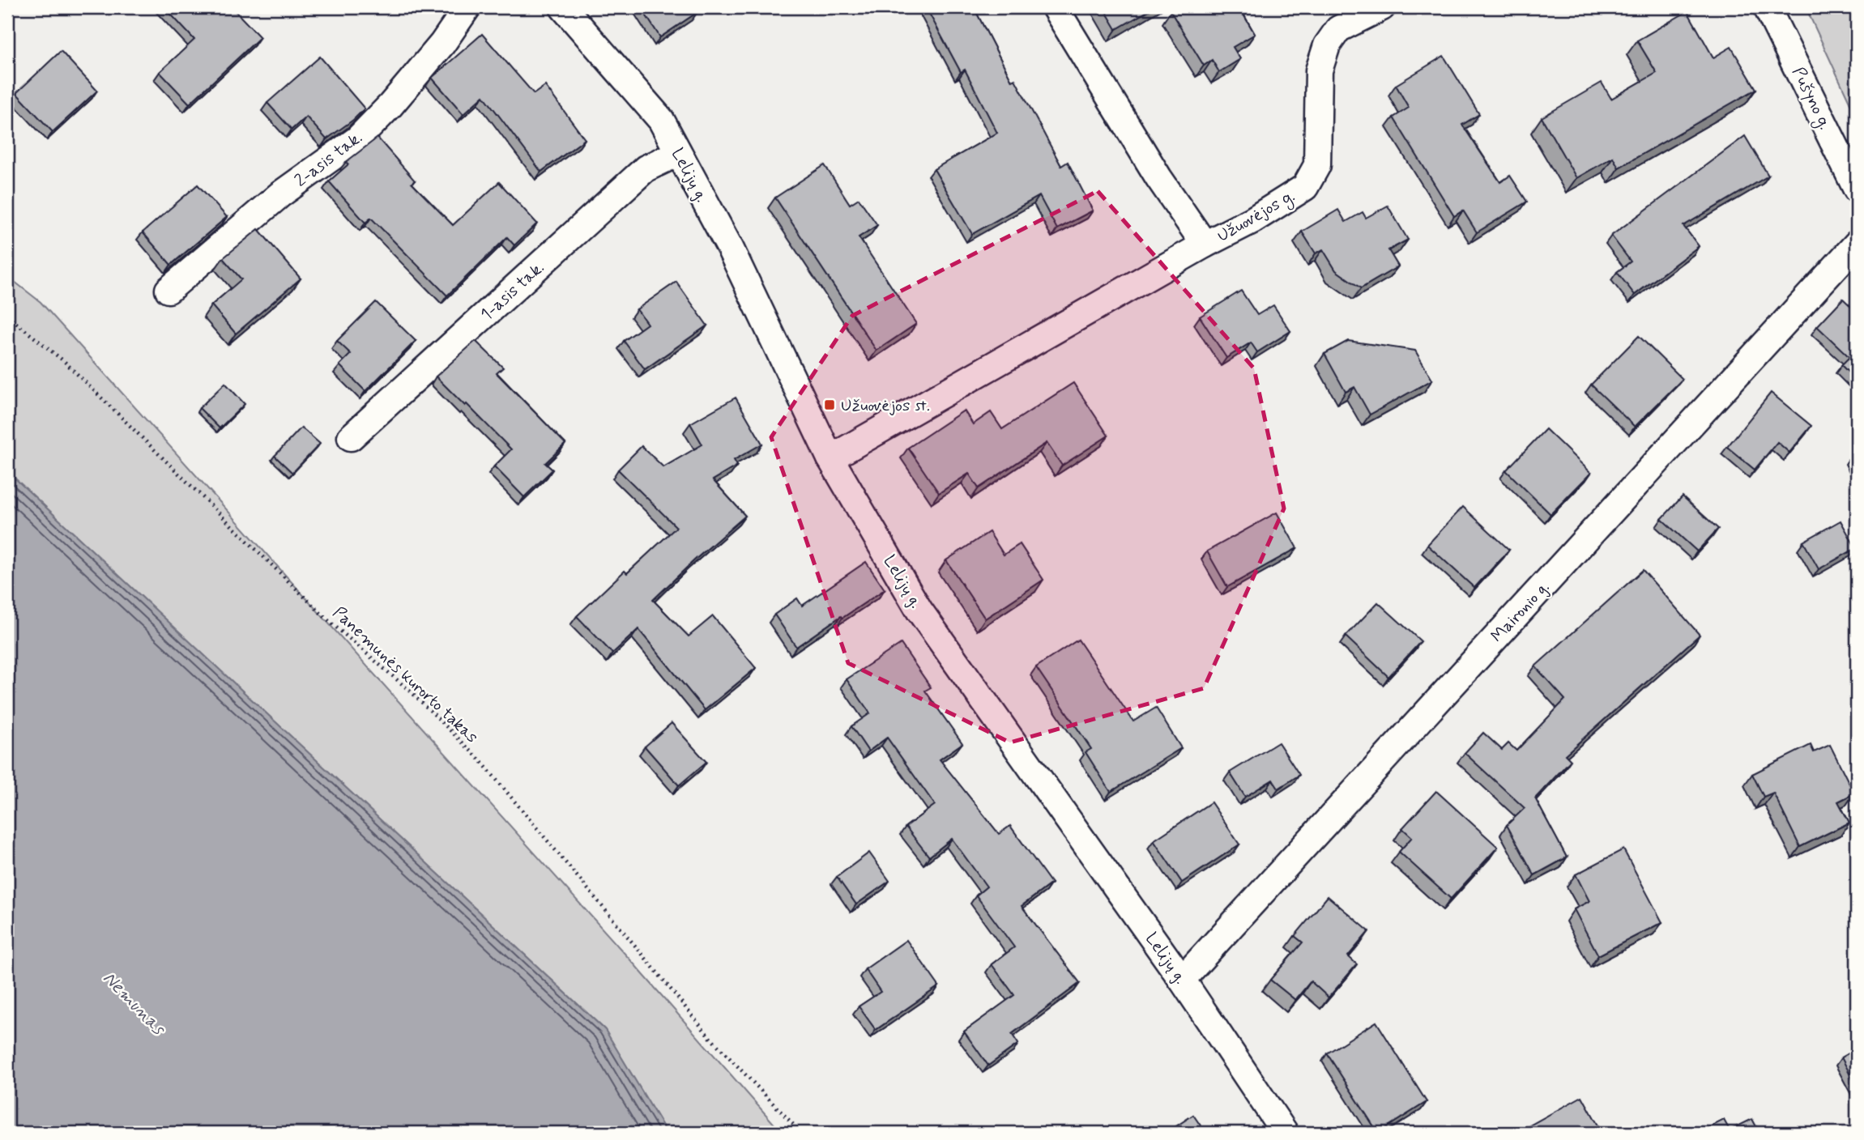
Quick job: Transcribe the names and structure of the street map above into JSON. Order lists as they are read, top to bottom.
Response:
{
  "streets": {
    "street": [
      "Pušyno g.",
      "2-asis tak.",
      "Lelijų g.",
      "Užuovėjos g.",
      "1-asis tak.",
      "Maironio g."
    ],
    "path": ["Panemunės kurorto takas"]
  },
  "crossings": [
    ["Lelijų g.", "1-asis tak."],
    ["Lelijų g.", "Maironio g."]
  ],
  "water": ["Nemunas"],
  "places": {
    "transit": ["Užuovėjos st."]
  }
}
